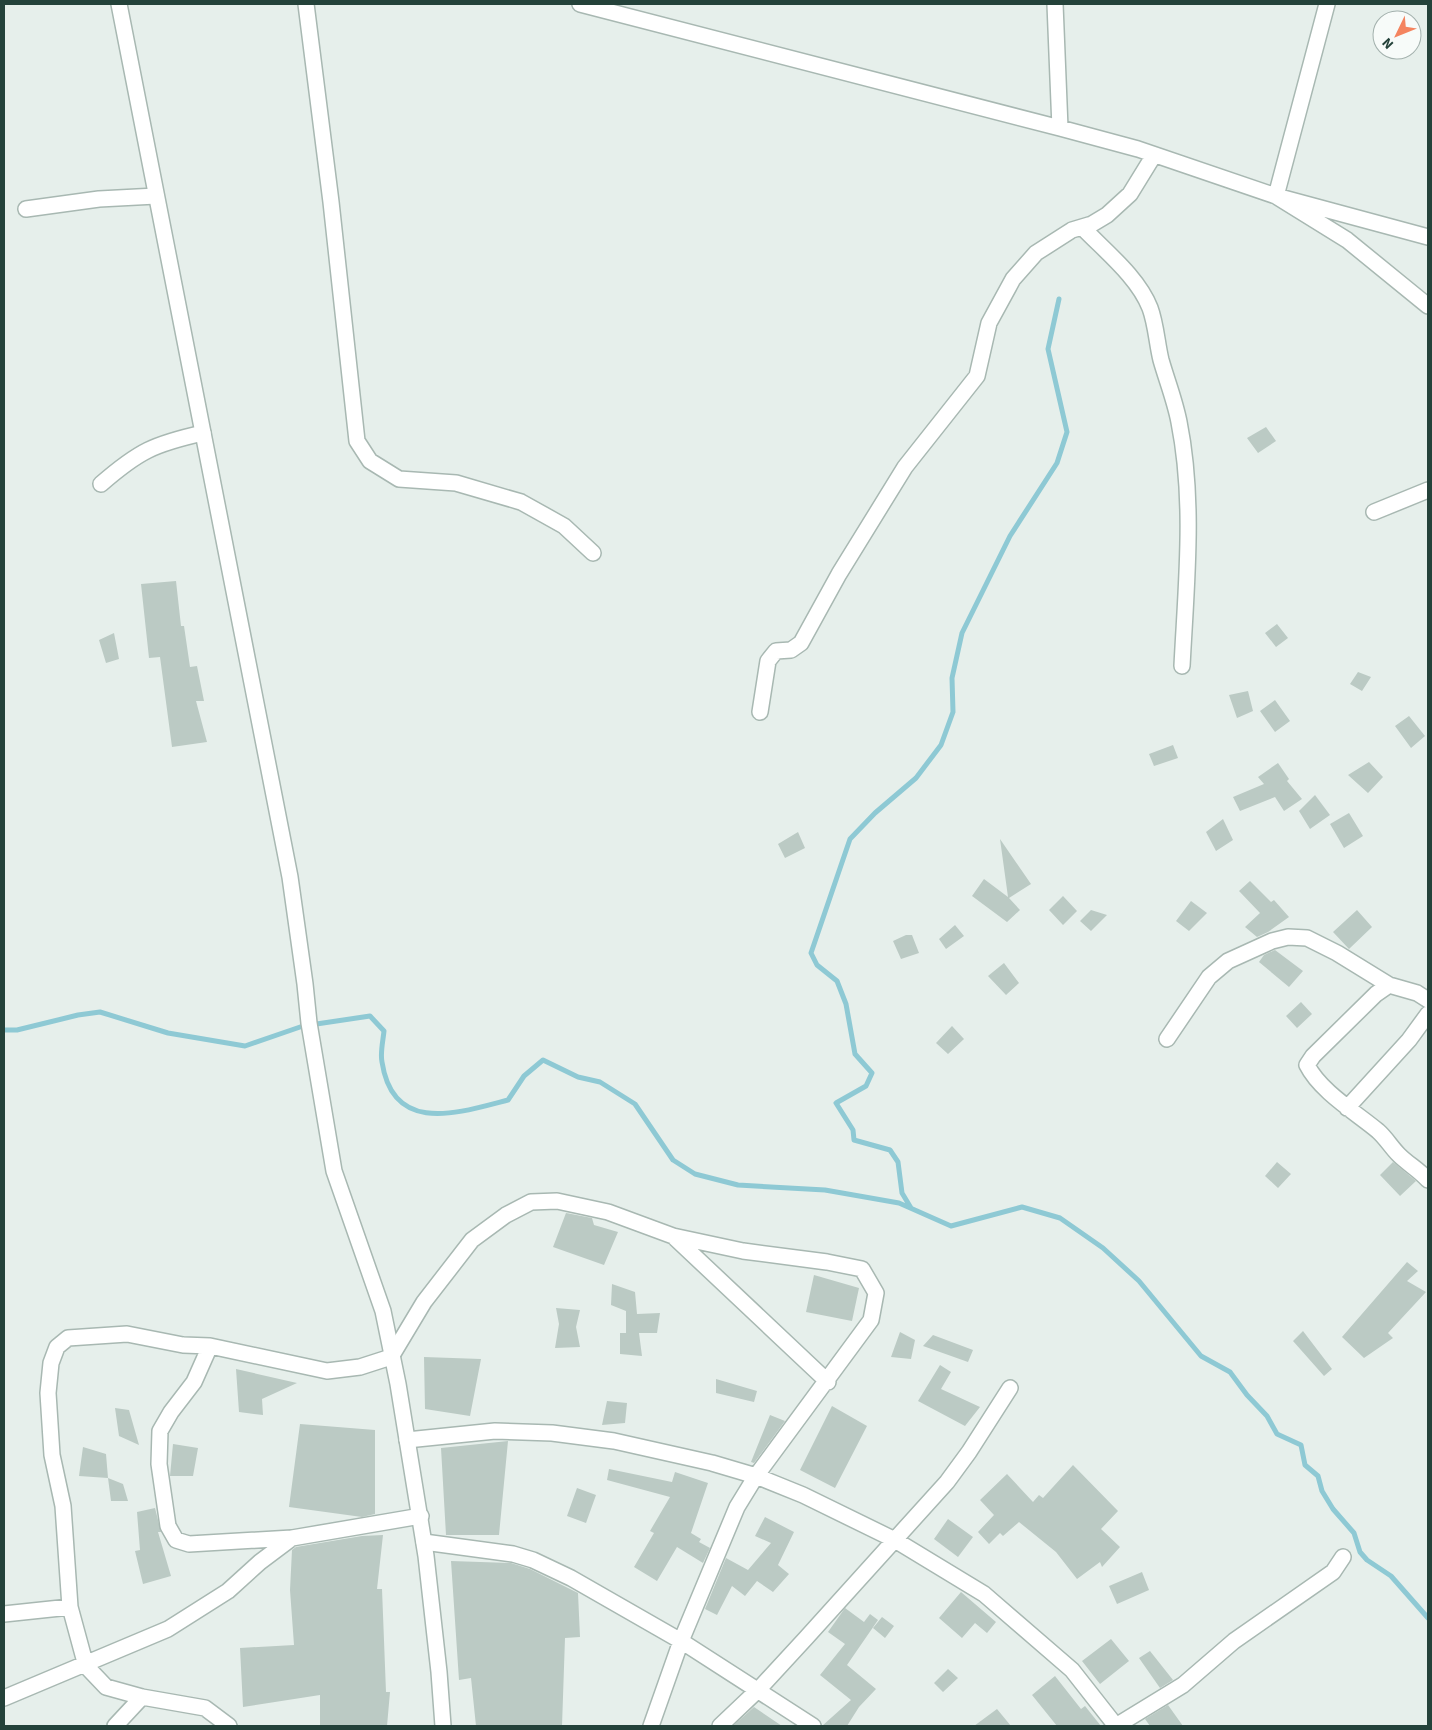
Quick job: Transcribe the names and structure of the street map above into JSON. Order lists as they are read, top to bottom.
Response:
{
  "north": "bottom left"
}
